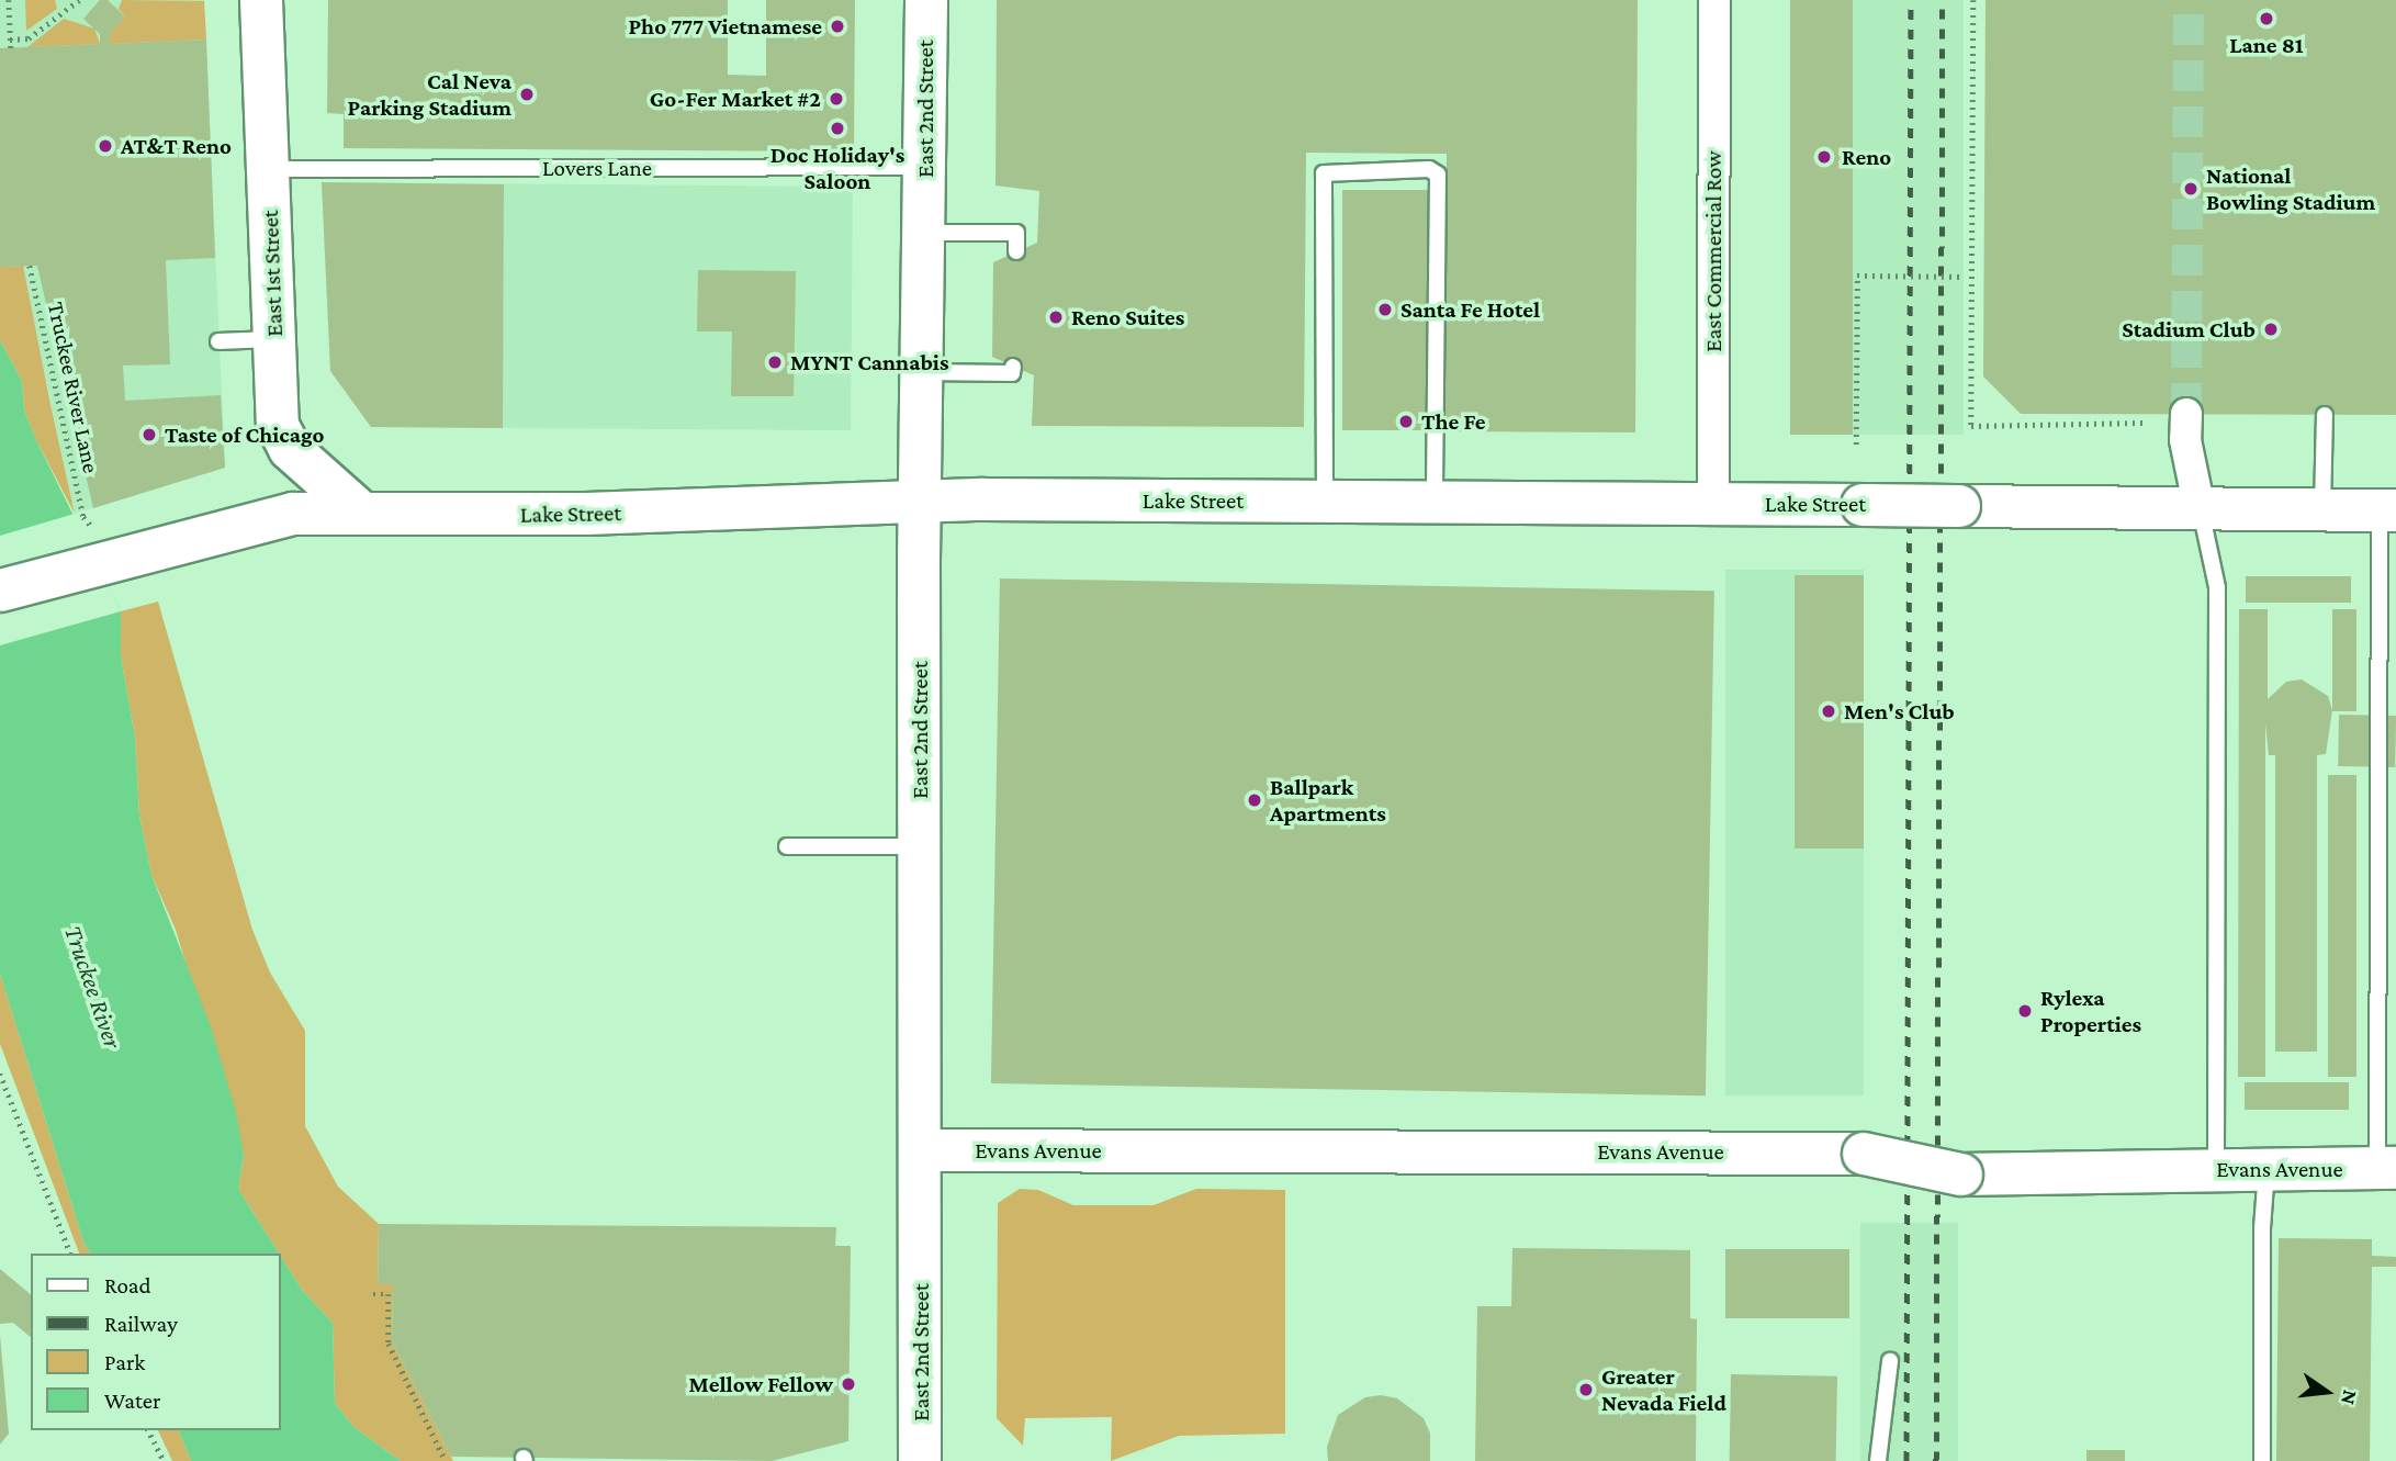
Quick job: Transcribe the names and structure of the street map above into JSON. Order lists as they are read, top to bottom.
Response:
{
  "streets": {
    "street": [
      "East 2nd Street",
      "East Commercial Row",
      "East 1st Street",
      "Lake Street",
      "Evans Avenue"
    ],
    "lane": ["Lovers Lane"],
    "path": ["Truckee River Lane"]
  },
  "crossings": [
    ["East 2nd Street", "Lovers Lane"],
    ["East 2nd Street", "Lake Street"],
    ["East 2nd Street", "Evans Avenue"],
    ["Lovers Lane", "East 1st Street"],
    ["East Commercial Row", "Lake Street"],
    ["East 1st Street", "Lake Street"]
  ],
  "water": ["Truckee River"],
  "places": [
    "Lane 81",
    "Pho 777 Vietnamese",
    "Cal Neva Parking Stadium",
    "Go-Fer Market #2",
    "Doc Holiday's Saloon",
    "AT&T Reno",
    "Reno",
    "National Bowling Stadium",
    "Santa Fe Hotel",
    "Reno Suites",
    "Stadium Club",
    "MYNT Cannabis",
    "The Fe",
    "Taste of Chicago",
    "Men's Club",
    "Ballpark Apartments",
    "Rylexa Properties",
    "Mellow Fellow",
    "Greater Nevada Field"
  ],
  "legend": [
    "Road",
    "Railway",
    "Park",
    "Water"
  ],
  "north": "right"
}
